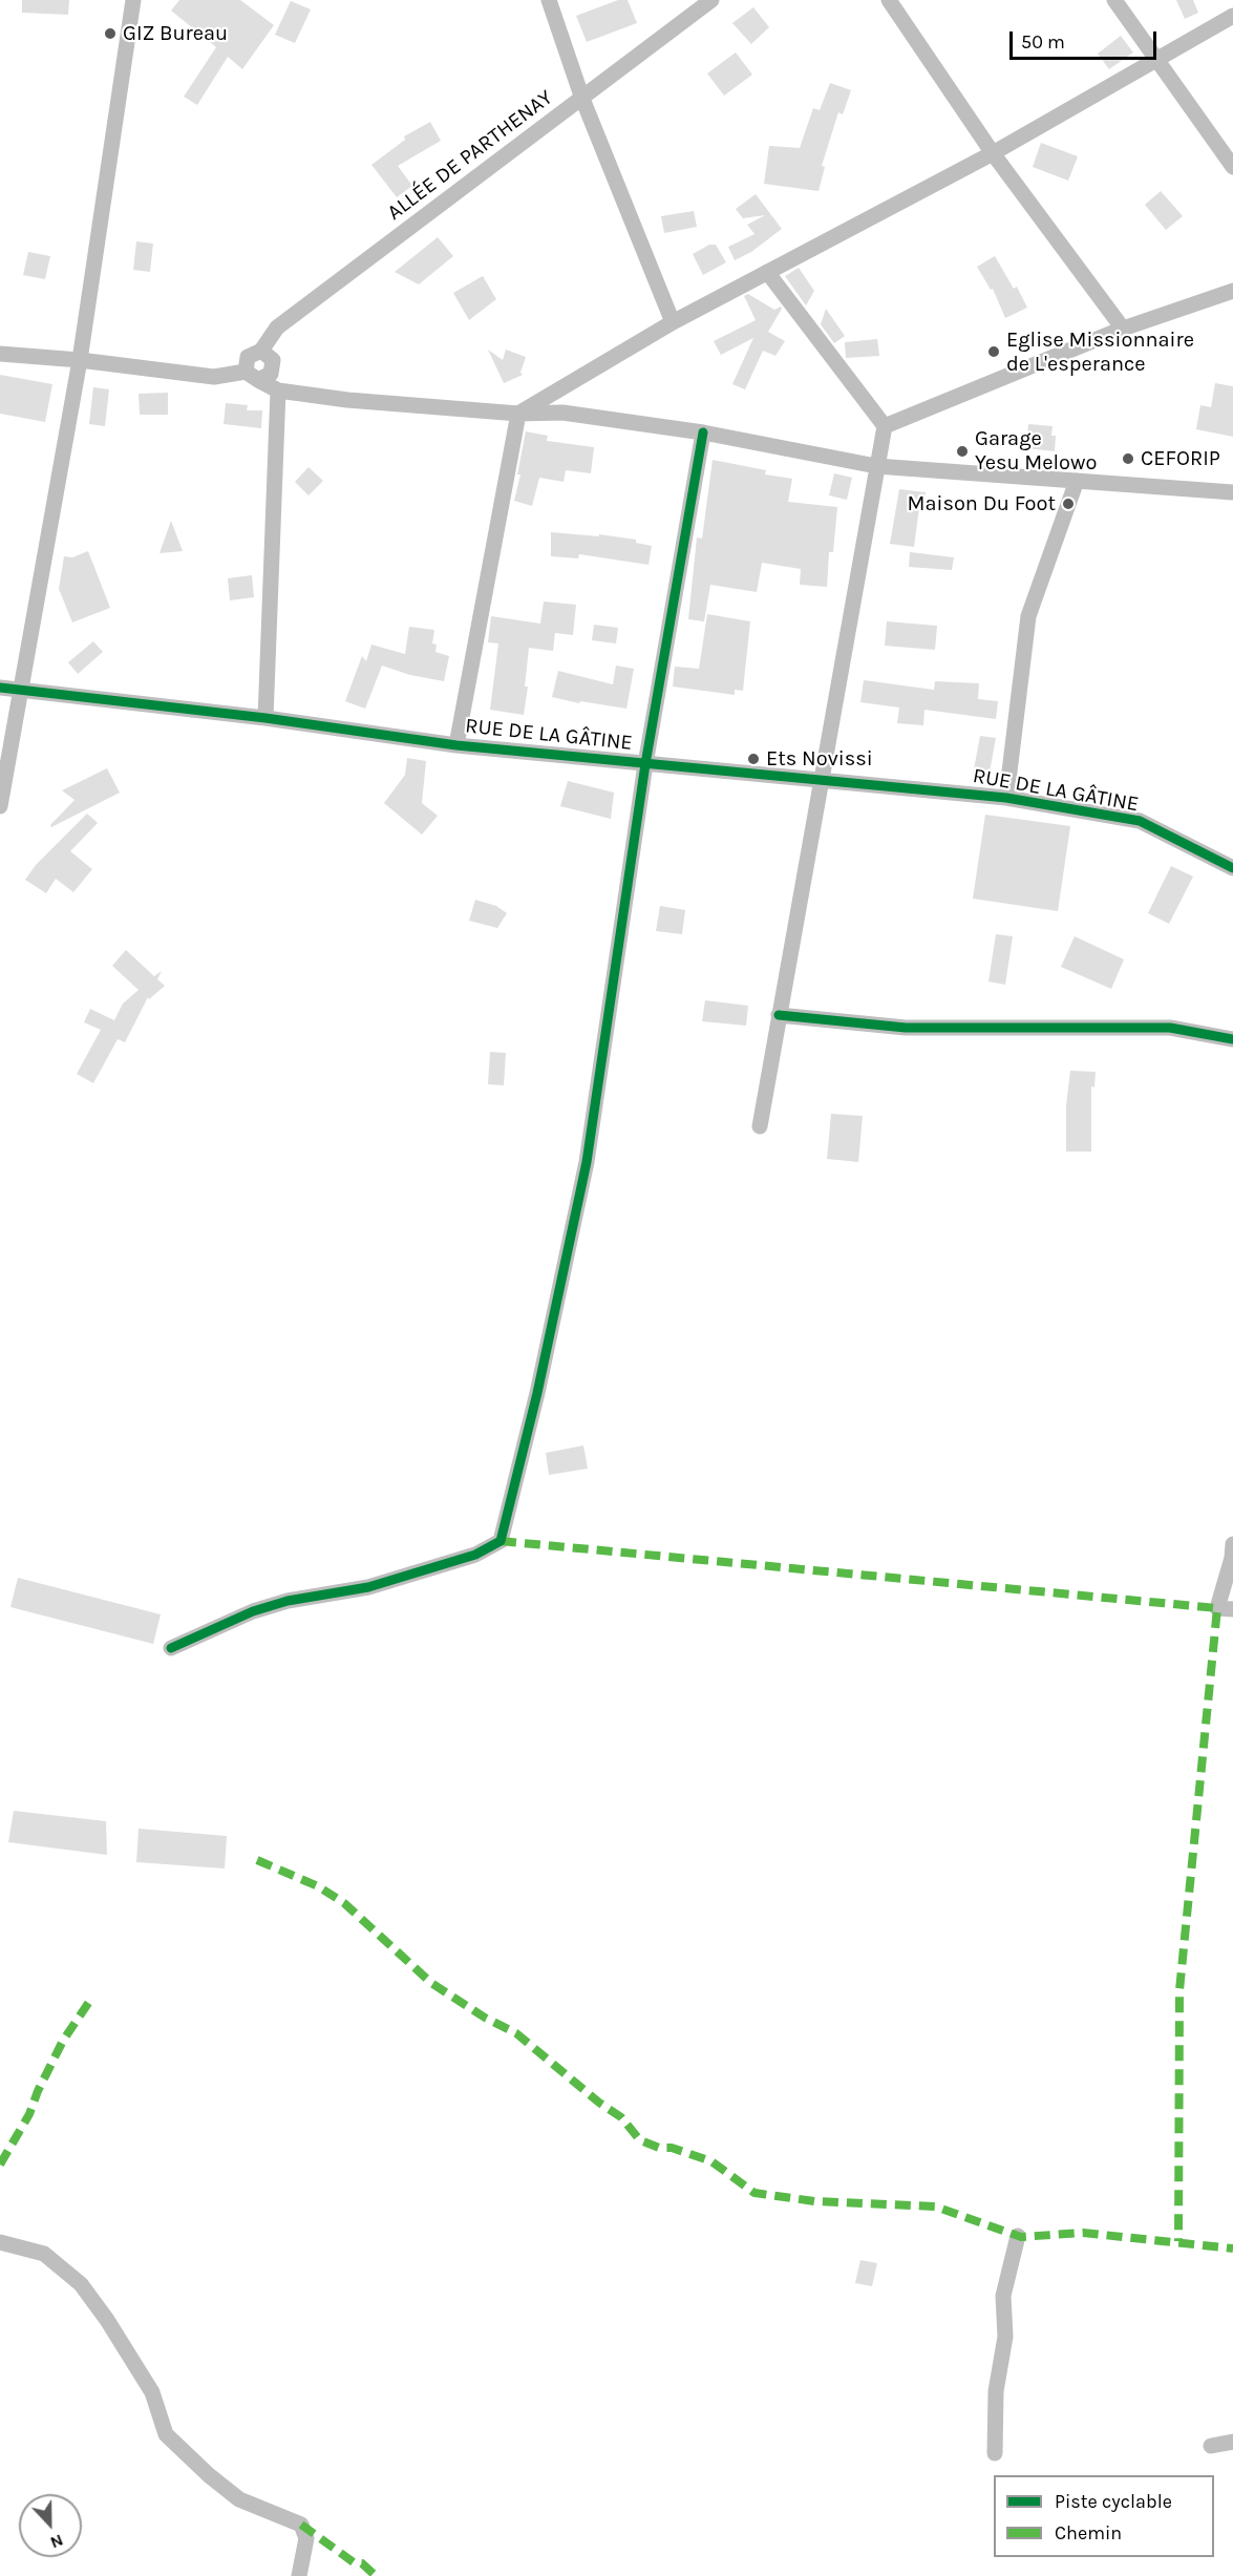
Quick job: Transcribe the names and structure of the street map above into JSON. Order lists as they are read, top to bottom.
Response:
{
  "streets": {
    "street": ["ALLÉE DE PARTHENAY", "RUE DE LA GÂTINE"]
  },
  "places": [
    "GIZ Bureau",
    "Eglise Missionnaire de L'esperance",
    "Garage Yesu Melowo",
    "CEFORIP",
    "Maison Du Foot",
    "Ets Novissi"
  ],
  "legend": ["Piste cyclable", "Chemin"],
  "scale_bar": "50 m",
  "north": "bottom"
}
